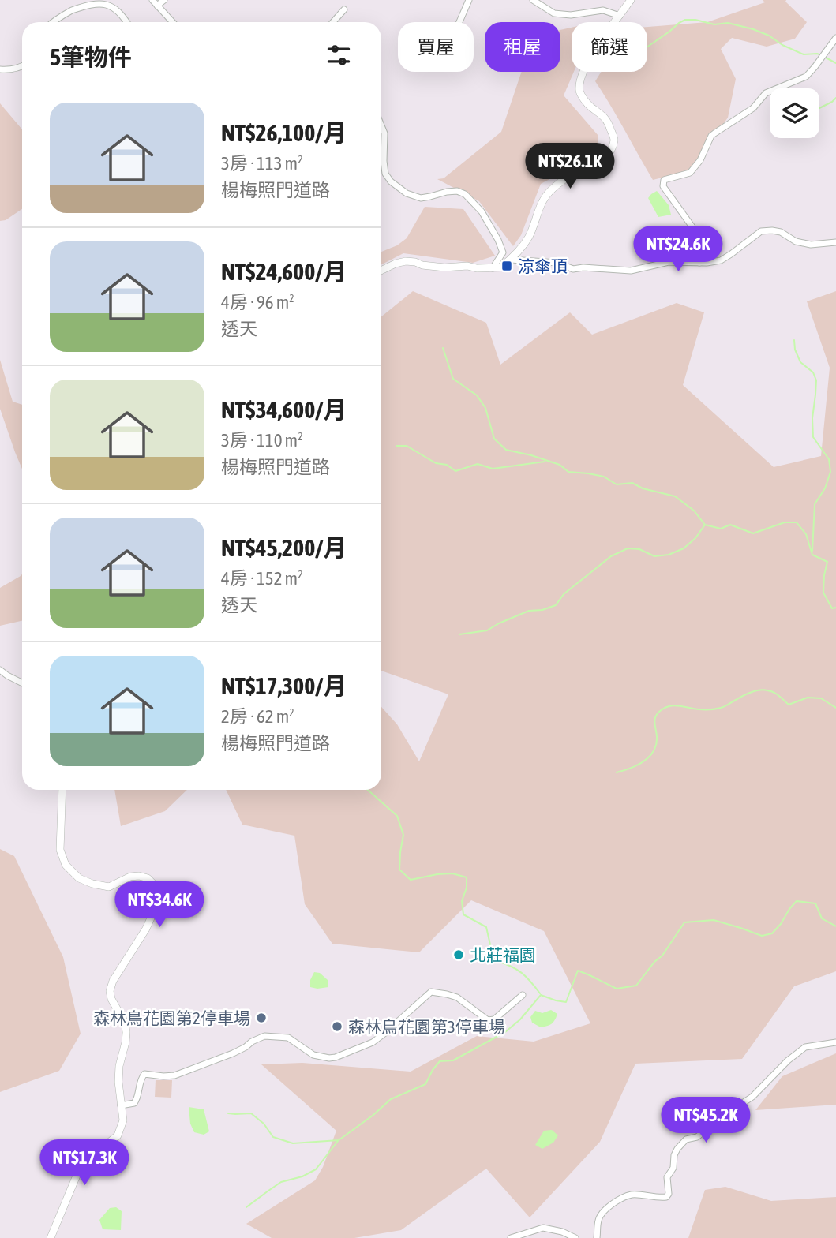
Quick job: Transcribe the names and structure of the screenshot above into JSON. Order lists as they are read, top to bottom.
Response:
{
  "places": {
    "transit": ["涼傘頂"],
    "other": ["北莊福園", "森林鳥花園第2停車場", "森林鳥花園第3停車場"]
  },
  "page": {
    "chip": ["買屋", "租屋", "篩選"],
    "heading": "5筆物件",
    "list": [
      {
        "name": "NT$26,100/月",
        "note": "3房 · 113 m² · 楊梅照門道路"
      },
      {
        "name": "NT$24,600/月",
        "note": "4房 · 96 m² · 透天"
      },
      {
        "name": "NT$34,600/月",
        "note": "3房 · 110 m² · 楊梅照門道路"
      },
      {
        "name": "NT$45,200/月",
        "note": "4房 · 152 m² · 透天"
      },
      {
        "name": "NT$17,300/月",
        "note": "2房 · 62 m² · 楊梅照門道路"
      }
    ],
    "price": [
      "NT$26.1K",
      "NT$24.6K",
      "NT$34.6K",
      "NT$45.2K",
      "NT$17.3K"
    ]
  }
}
